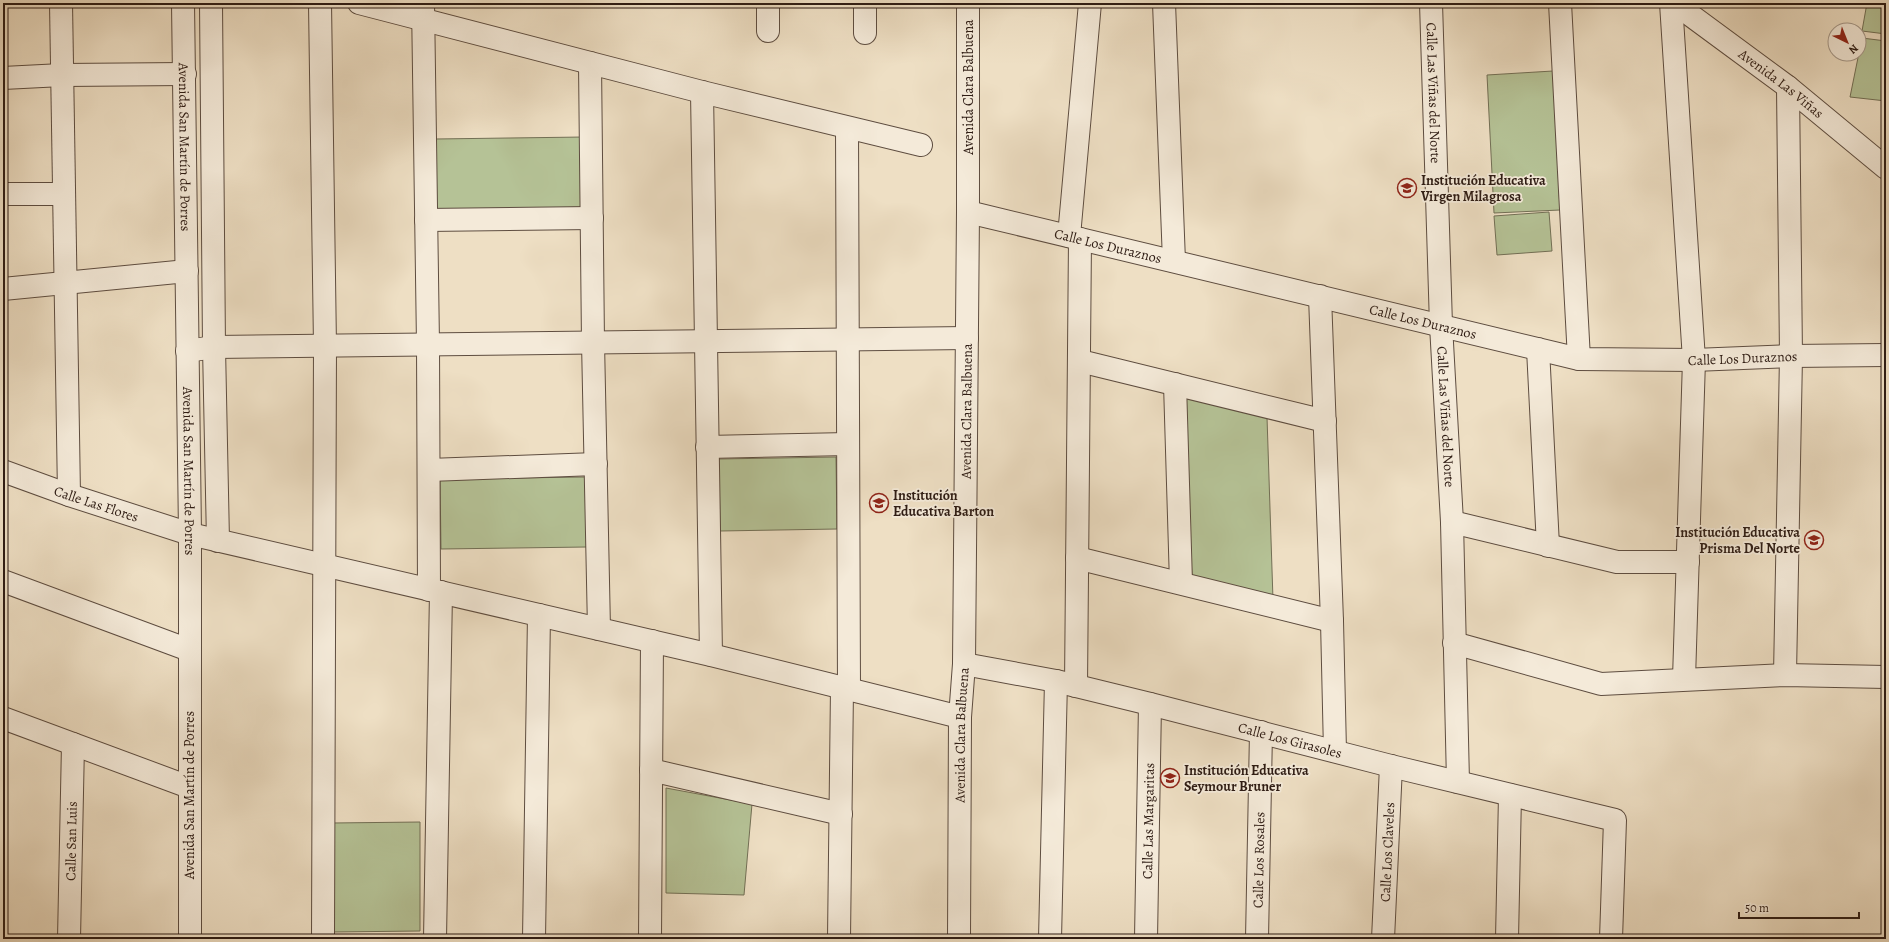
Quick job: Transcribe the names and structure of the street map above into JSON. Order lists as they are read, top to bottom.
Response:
{
  "streets": {
    "street": [
      "Avenida Las Viñas",
      "Avenida Clara Balbuena",
      "Calle Las Viñas del Norte",
      "Avenida San Martín de Porres",
      "Calle Los Duraznos",
      "Calle Las Flores",
      "Calle Los Girasoles",
      "Calle Las Margaritas",
      "Calle San Luis",
      "Calle Los Claveles",
      "Calle Los Rosales"
    ]
  },
  "crossings": [
    ["Avenida Clara Balbuena", "Calle Los Duraznos"],
    ["Avenida Clara Balbuena", "Calle Las Flores"],
    ["Avenida Clara Balbuena", "Calle Los Girasoles"],
    ["Calle Las Viñas del Norte", "Calle Los Duraznos"],
    ["Calle Las Viñas del Norte", "Calle Los Girasoles"],
    ["Avenida San Martín de Porres", "Calle Las Flores"],
    ["Calle Los Girasoles", "Calle Las Margaritas"],
    ["Calle Los Girasoles", "Calle Los Claveles"],
    ["Calle Los Girasoles", "Calle Los Rosales"]
  ],
  "places": {
    "school or university": [
      "Institución Educativa Virgen Milagrosa",
      "Institución Educativa Barton",
      "Institución Educativa Prisma Del Norte",
      "Institución Educativa Seymour Bruner"
    ]
  },
  "scale_bar": "50 m",
  "north": "bottom right"
}
